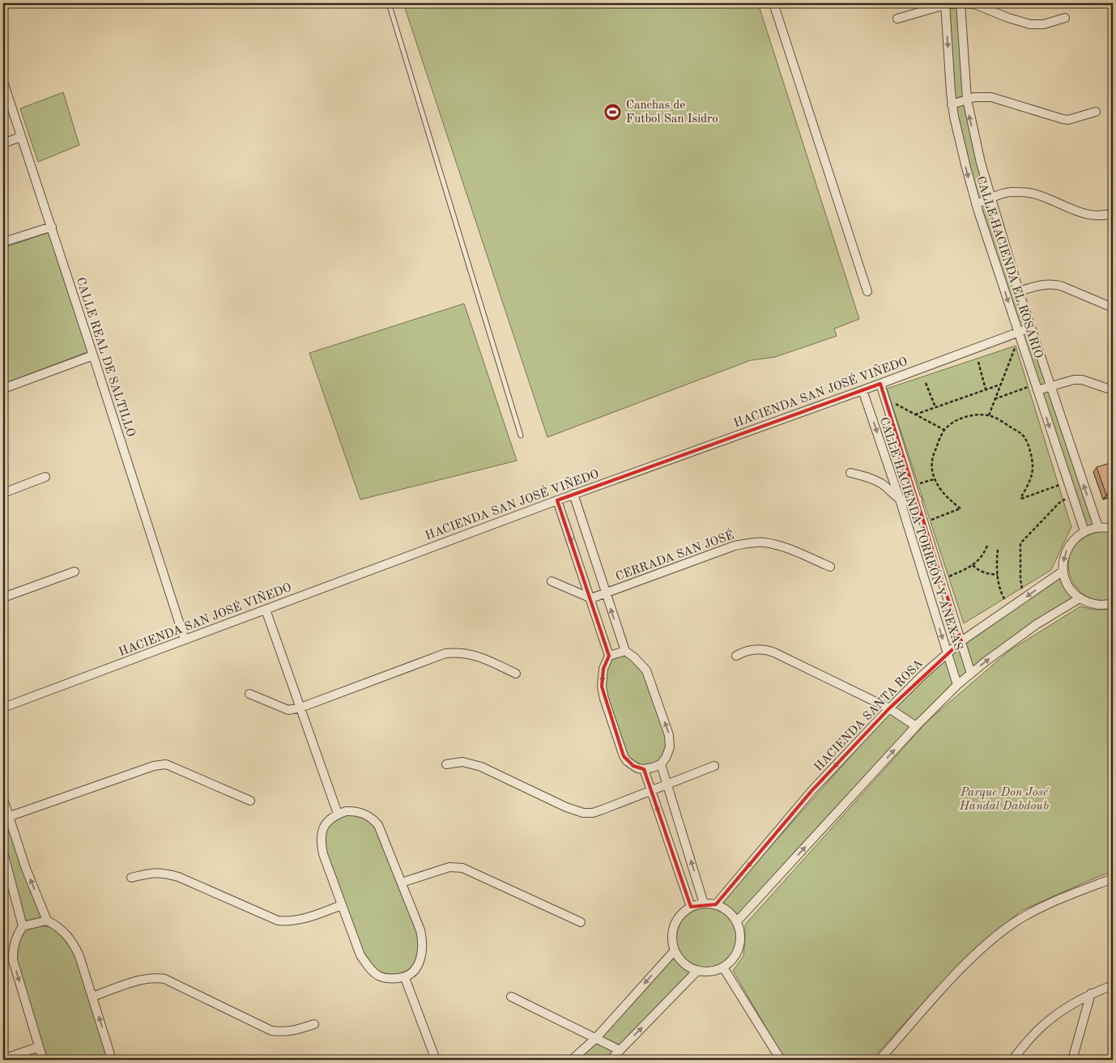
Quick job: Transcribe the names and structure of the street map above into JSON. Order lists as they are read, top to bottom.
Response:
{
  "streets": {
    "street": [
      "CALLE HACIENDA EL ROSARIO",
      "CALLE REAL DE SALTILLO",
      "HACIENDA SAN JOSÉ VIÑEDO",
      "CALLE HACIENDA TORREÓN Y ANEXAS",
      "CERRADA SAN JOSÉ",
      "HACIENDA SANTA ROSA"
    ]
  },
  "crossings": [
    ["CALLE HACIENDA EL ROSARIO", "HACIENDA SAN JOSÉ VIÑEDO"],
    ["CALLE REAL DE SALTILLO", "HACIENDA SAN JOSÉ VIÑEDO"],
    ["HACIENDA SAN JOSÉ VIÑEDO", "CALLE HACIENDA TORREÓN Y ANEXAS"],
    ["CALLE HACIENDA TORREÓN Y ANEXAS", "HACIENDA SANTA ROSA"]
  ],
  "parks": ["Parque Don José Handal Dabdoub"],
  "places": {
    "sports": ["Canchas de Futbol San Isidro"]
  }
}
